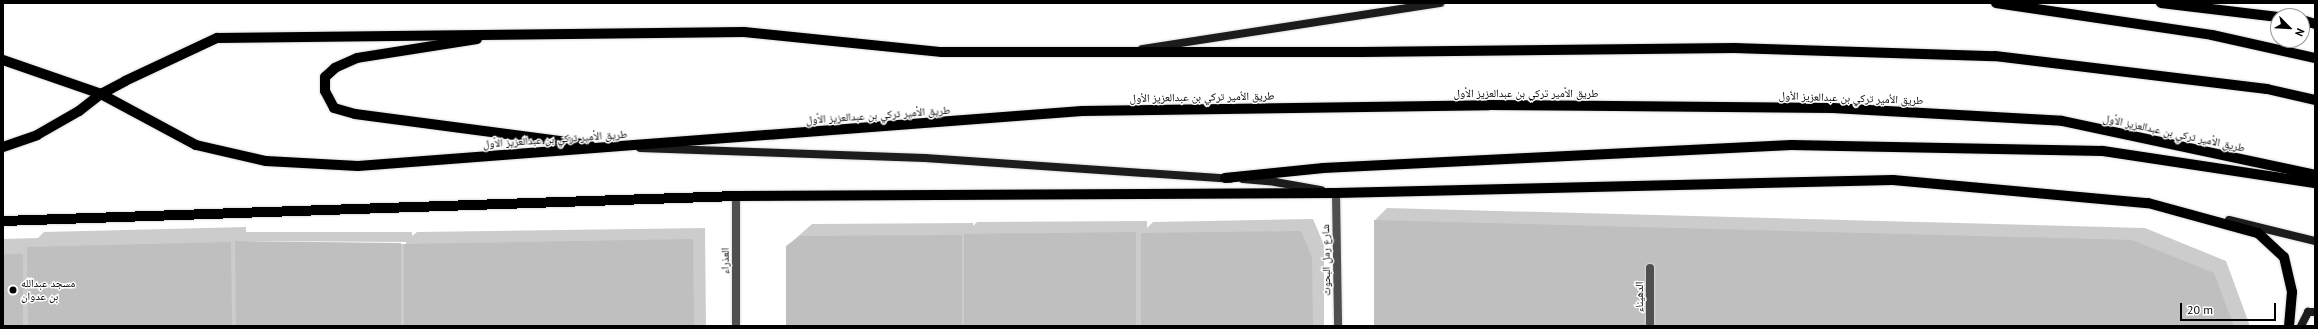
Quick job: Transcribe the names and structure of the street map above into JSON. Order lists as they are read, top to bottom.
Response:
{
  "streets": {
    "main road": ["طريق الأمير تركي بن عبدالعزيز الأول"],
    "street": ["شارع رمل البحوث", "العذراء", "الدهيناء"]
  },
  "places": ["مسجد عبدالله بن عدوان"],
  "scale_bar": "20 m",
  "north": "bottom right"
}
